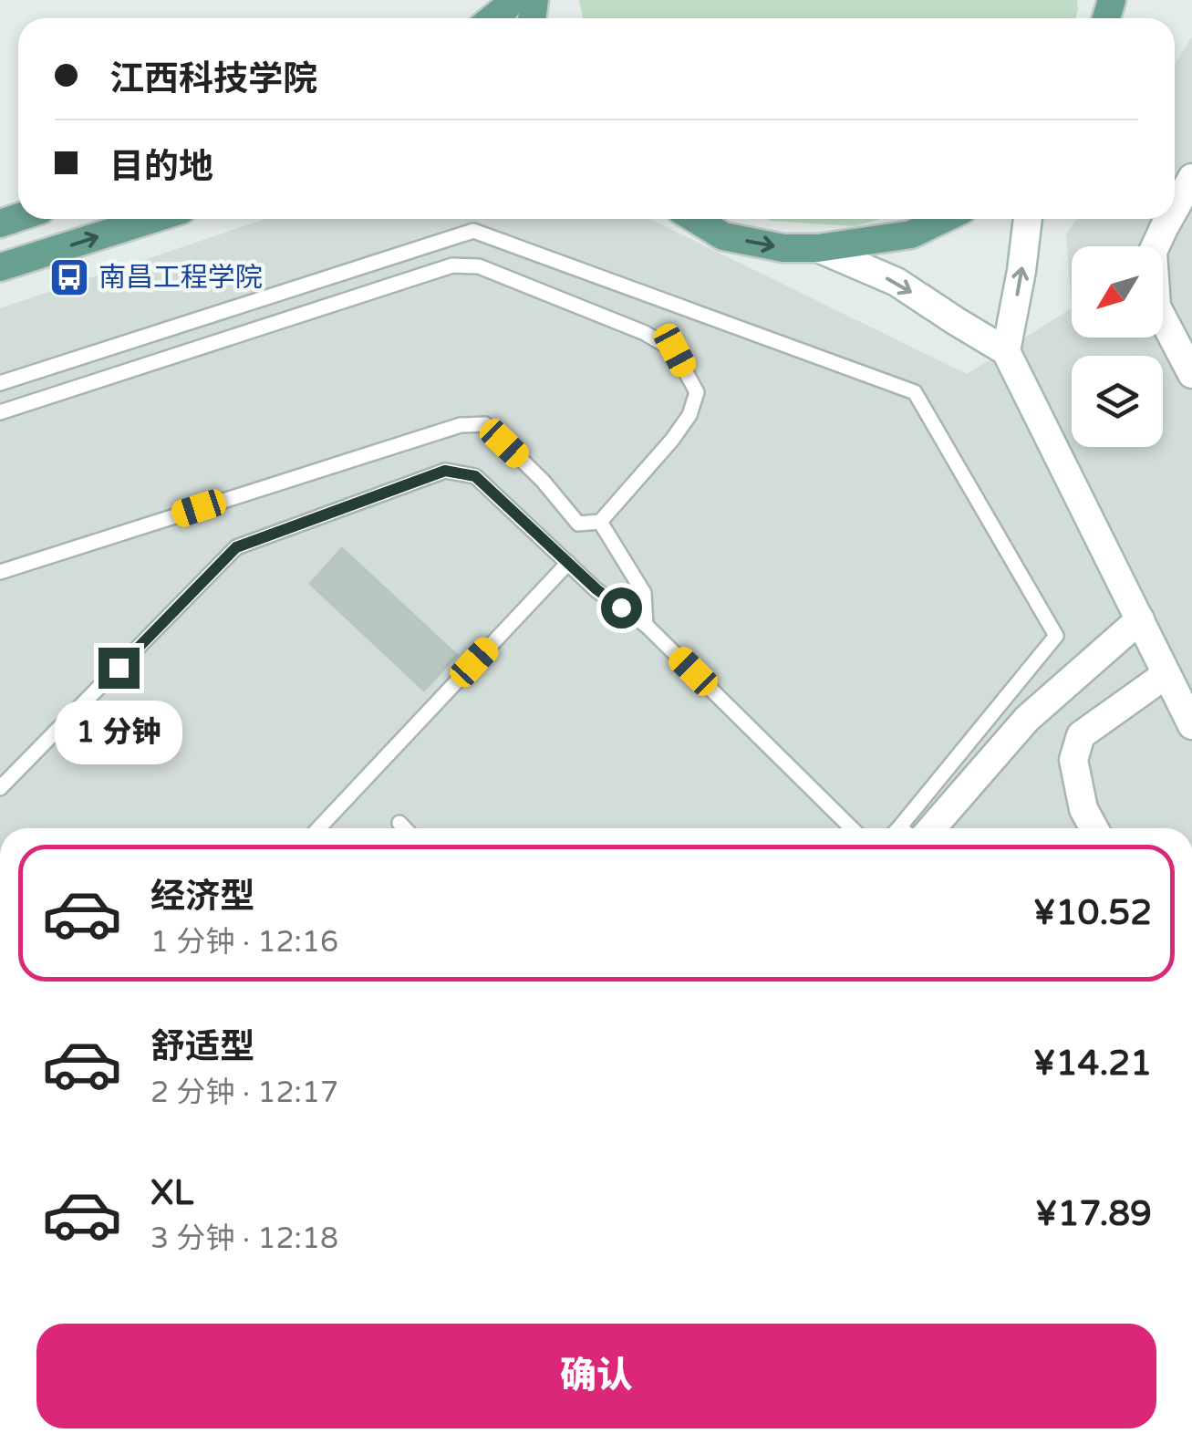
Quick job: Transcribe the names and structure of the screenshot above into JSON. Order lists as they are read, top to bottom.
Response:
{
  "places": {
    "bus stop": ["南昌工程学院"]
  },
  "north": "bottom left",
  "page": {
    "banner": ["江西科技学院", "目的地"],
    "bubble": "1 分钟",
    "list": [
      {
        "name": "经济型",
        "note": "1 分钟 · 12:16",
        "value": "¥10.52"
      },
      {
        "name": "舒适型",
        "note": "2 分钟 · 12:17",
        "value": "¥14.21"
      },
      {
        "name": "XL",
        "note": "3 分钟 · 12:18",
        "value": "¥17.89"
      }
    ],
    "buttons": "确认"
  }
}
